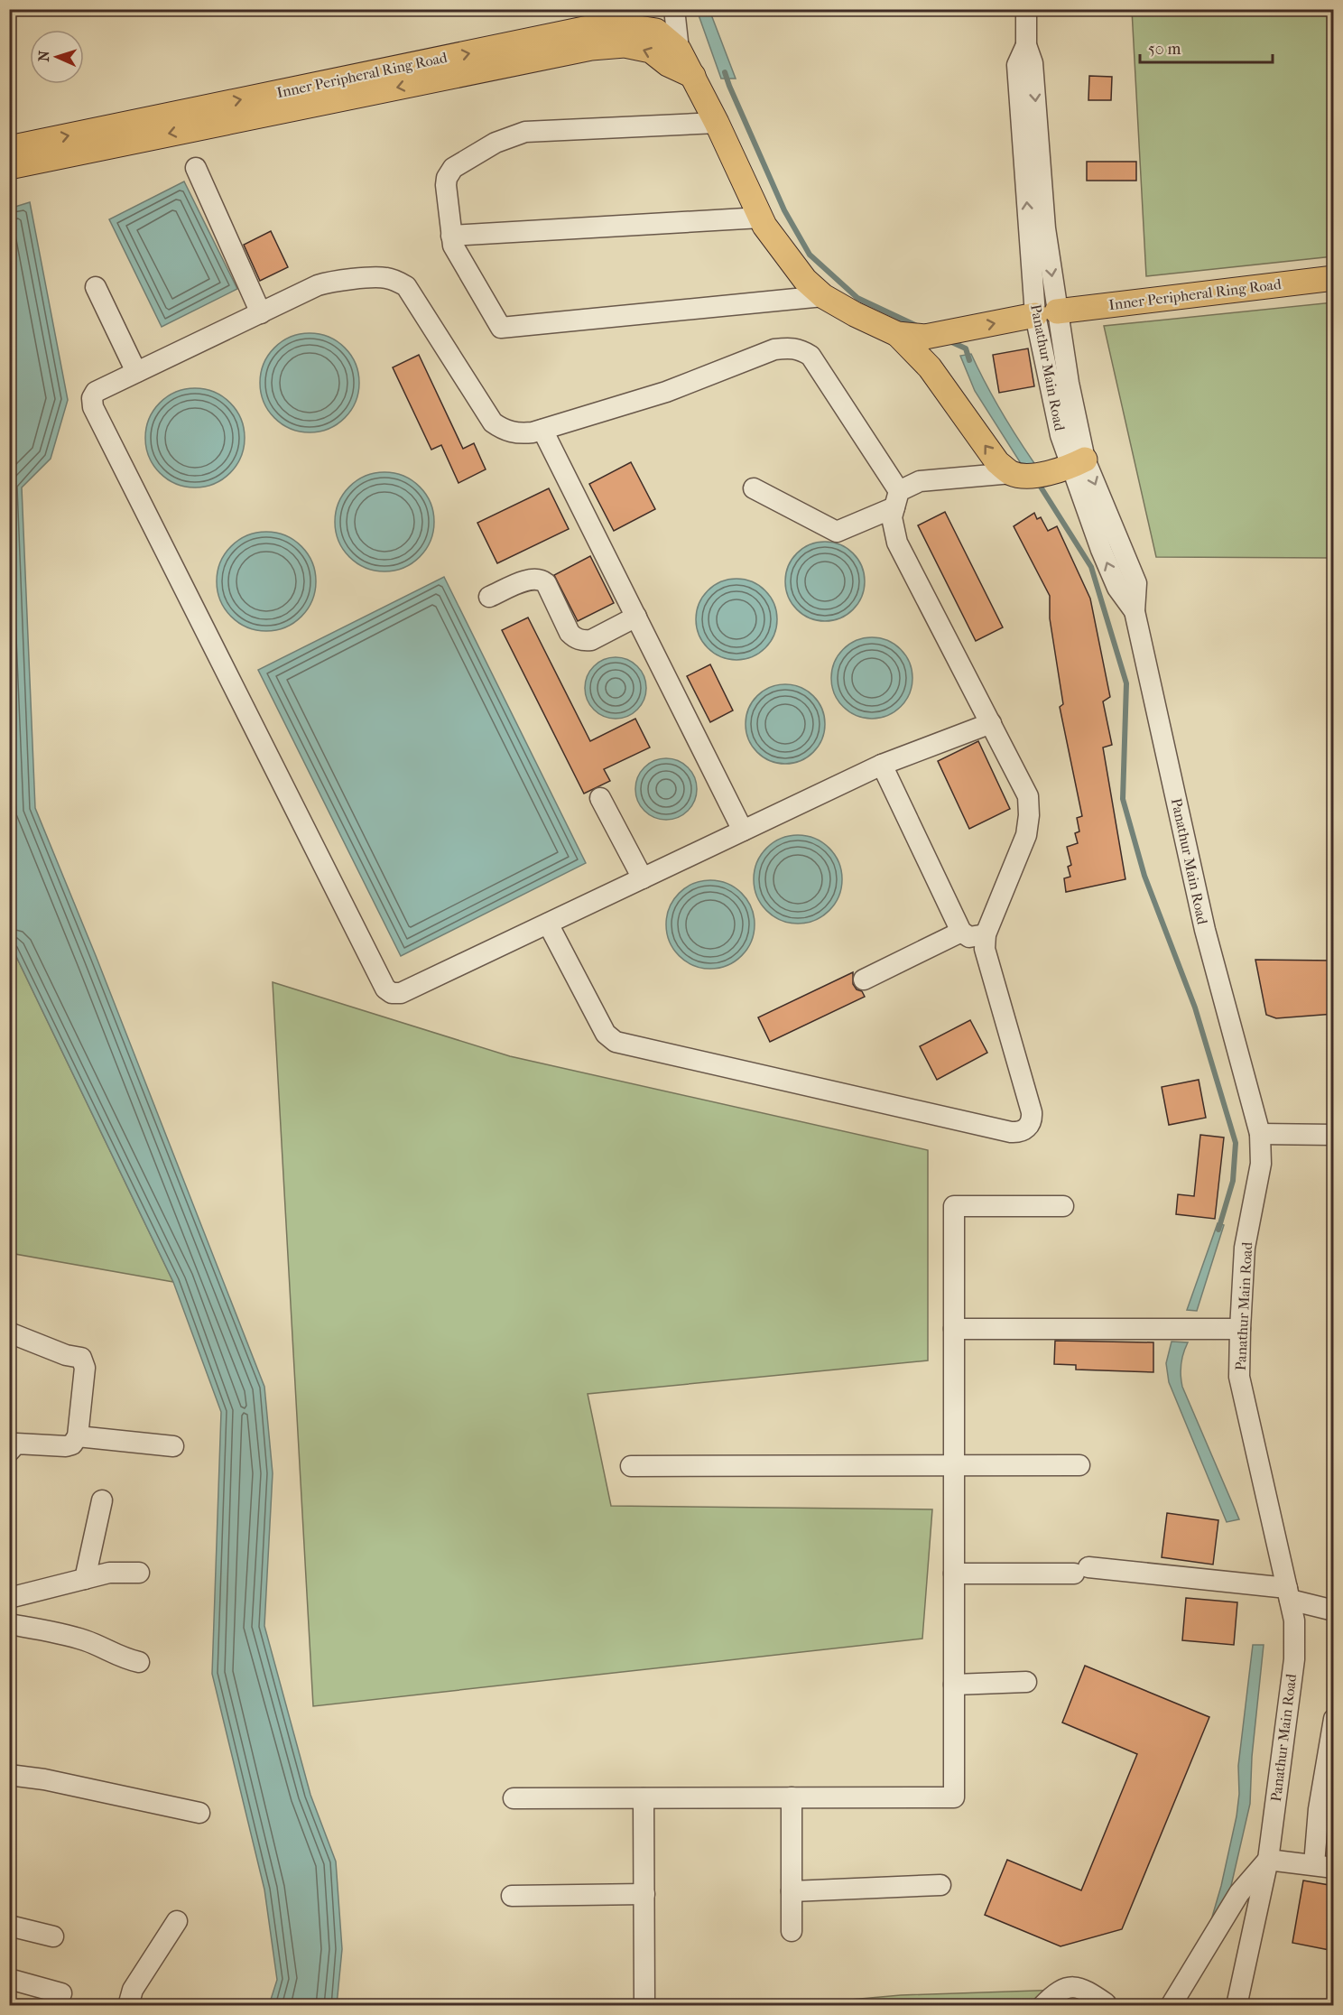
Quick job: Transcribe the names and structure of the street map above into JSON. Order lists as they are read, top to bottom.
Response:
{
  "streets": {
    "main road": ["Inner Peripheral Ring Road"],
    "street": ["Panathur Main Road"]
  },
  "crossings": [
    ["Inner Peripheral Ring Road", "Panathur Main Road"]
  ],
  "scale_bar": "50 m",
  "north": "left"
}
